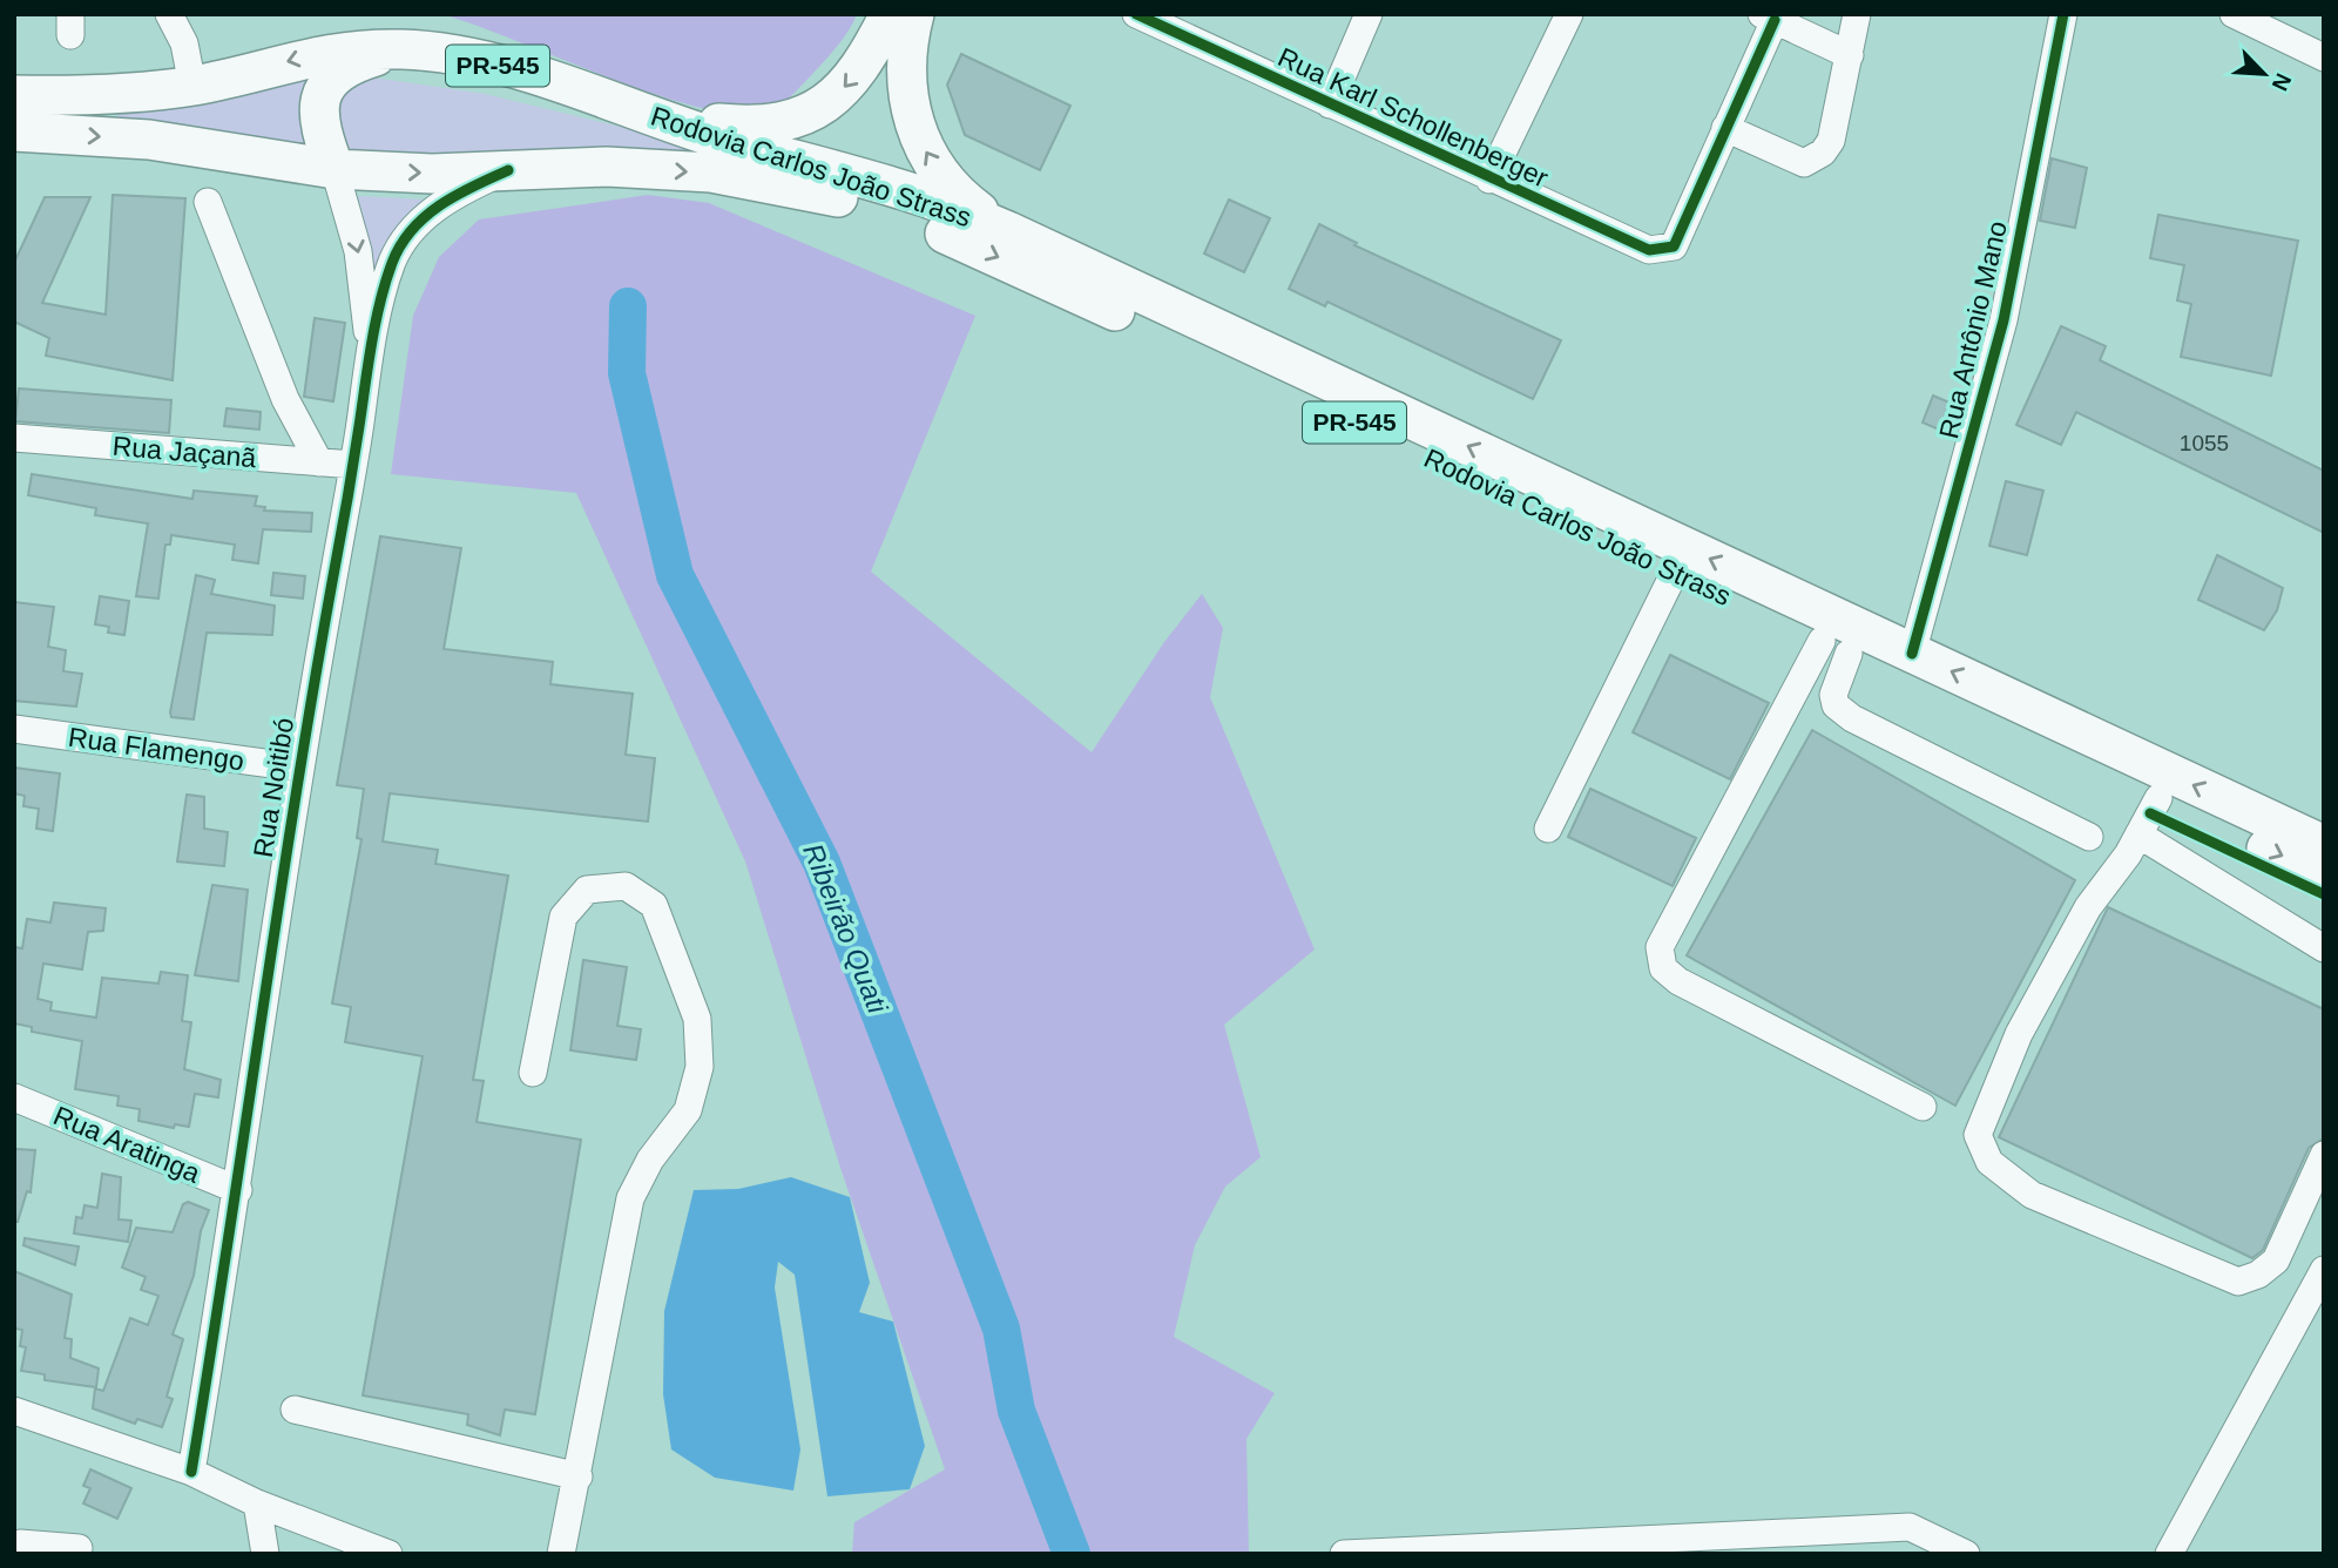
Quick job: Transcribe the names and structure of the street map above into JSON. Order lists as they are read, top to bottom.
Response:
{
  "streets": {
    "highway": ["PR-545", "Rodovia Carlos João Strass"],
    "street": [
      "Rua Karl Schollenberger",
      "Rua Antônio Mano",
      "Rua Jaçanã",
      "Rua Flamengo",
      "Rua Noitibó",
      "Rua Aratinga"
    ]
  },
  "crossings": [
    ["Rodovia Carlos João Strass", "Rua Antônio Mano"],
    ["Rodovia Carlos João Strass", "Rua Noitibó"],
    ["Rua Jaçanã", "Rua Noitibó"],
    ["Rua Flamengo", "Rua Noitibó"],
    ["Rua Noitibó", "Rua Aratinga"]
  ],
  "water": ["Ribeirão Quati"],
  "house_numbers": ["1055"],
  "north": "bottom right"
}
